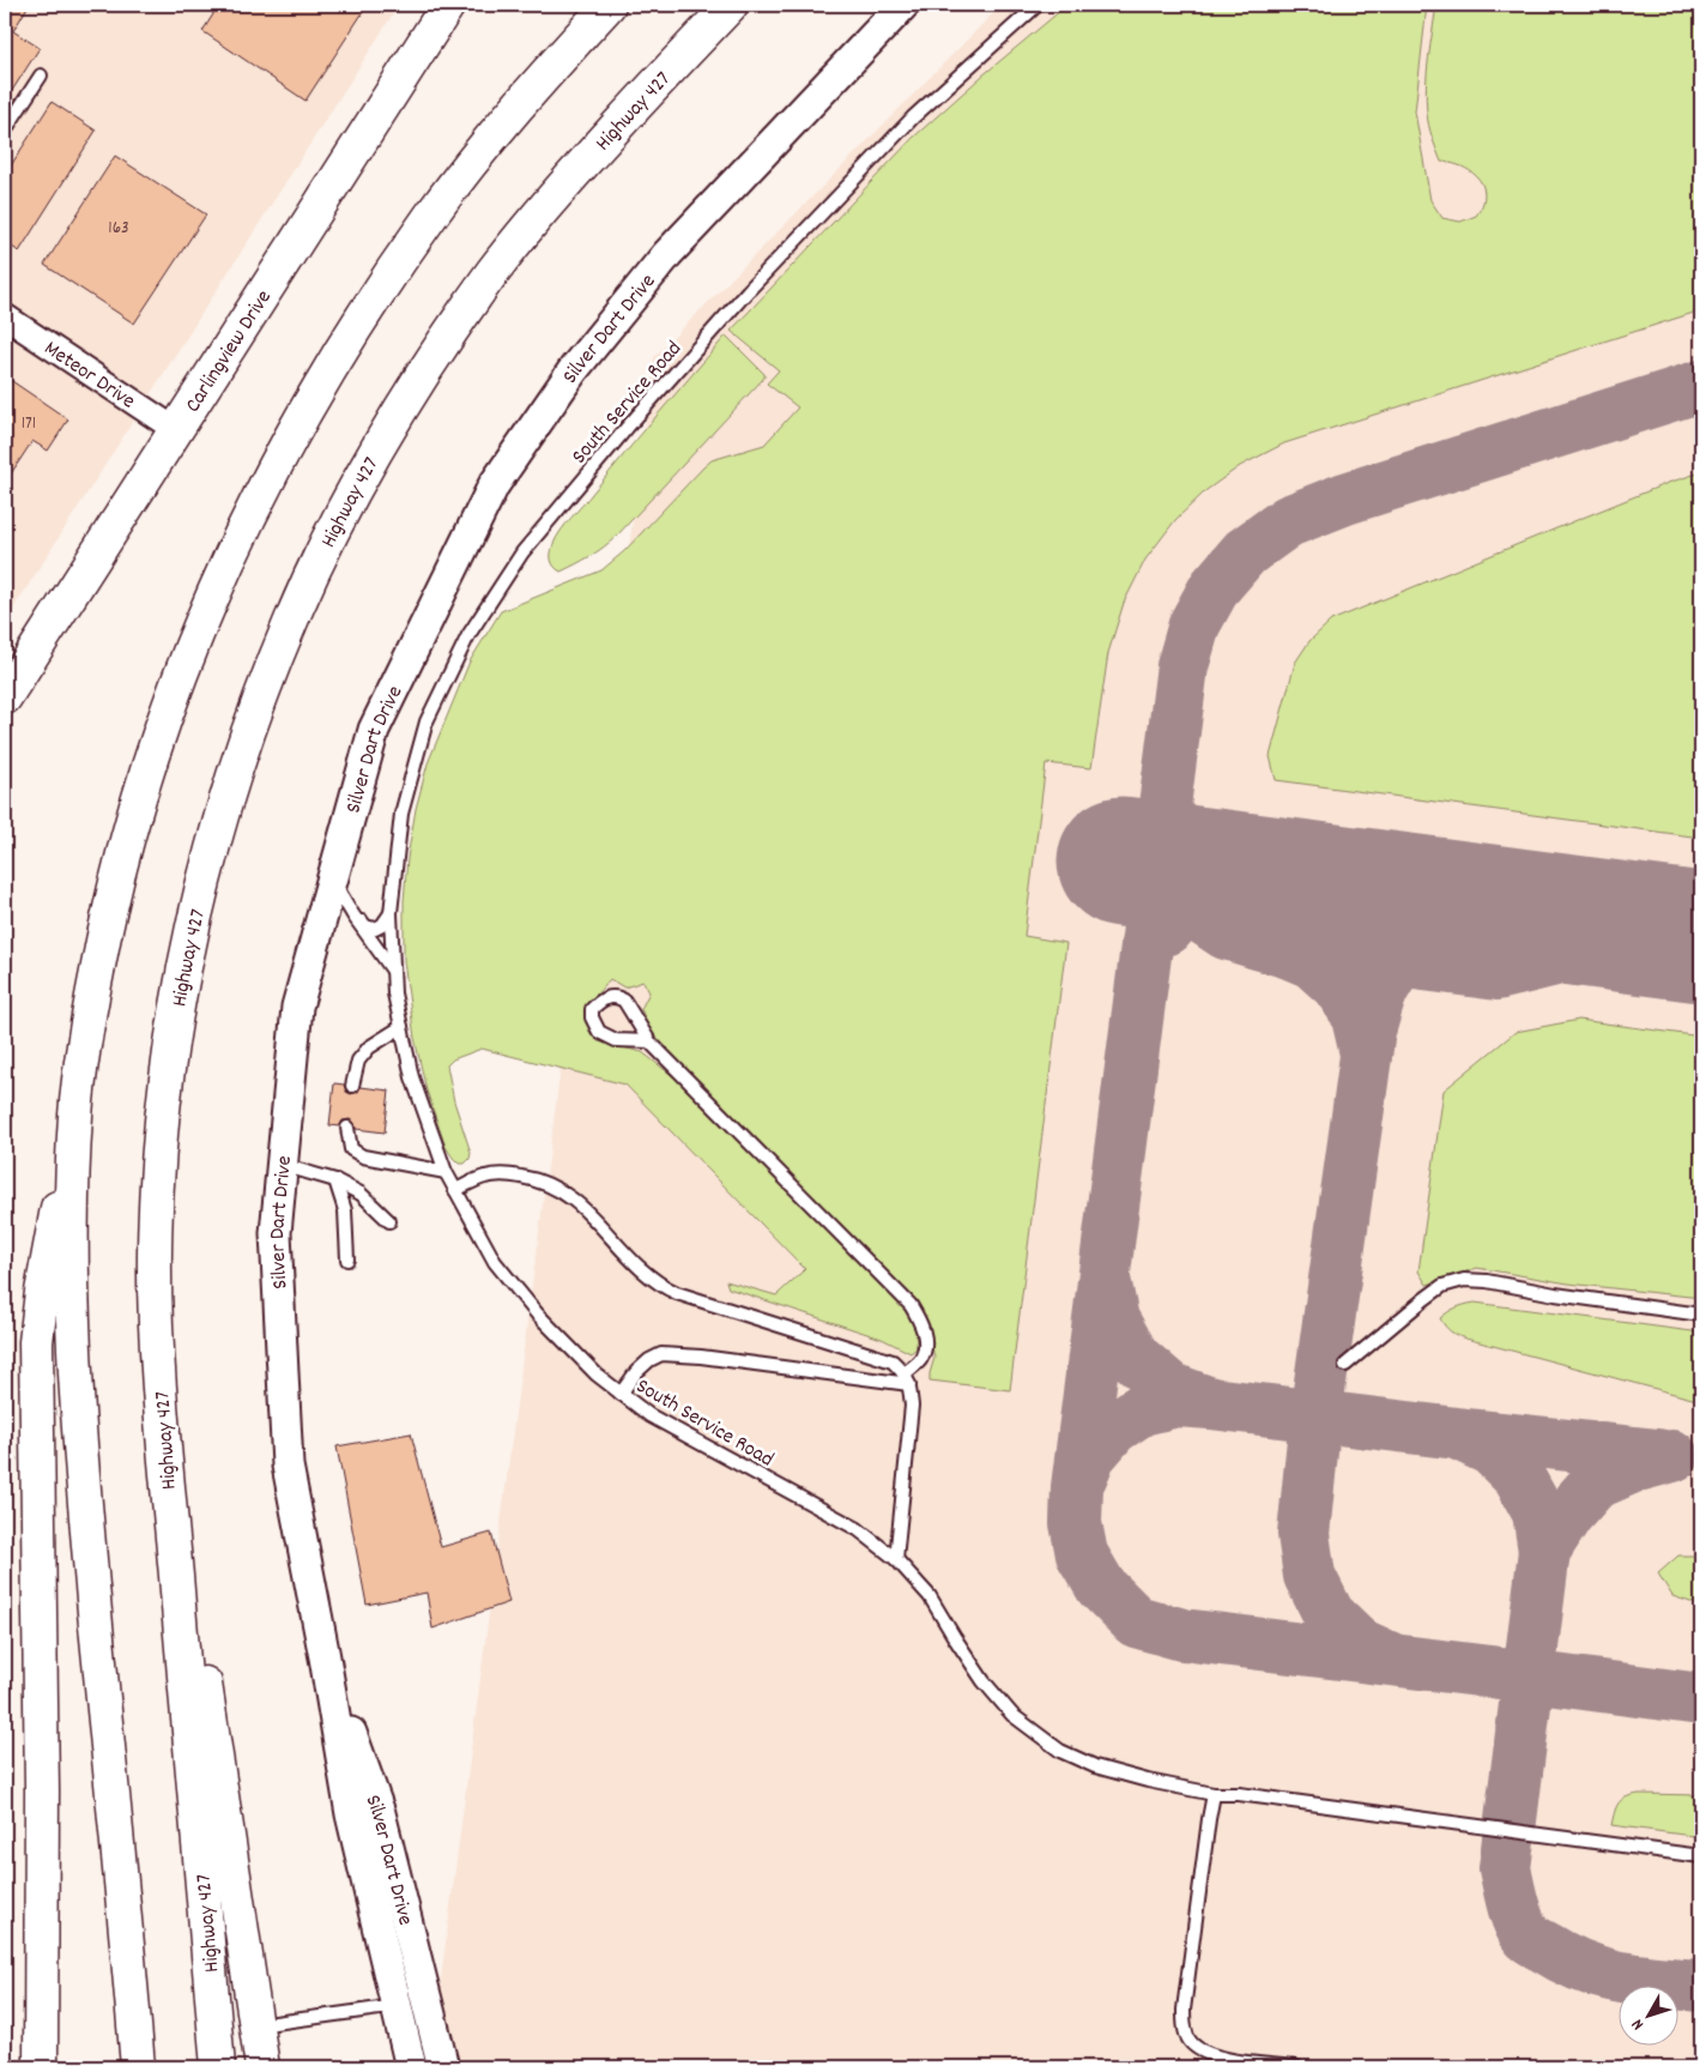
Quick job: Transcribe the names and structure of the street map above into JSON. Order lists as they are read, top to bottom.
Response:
{
  "streets": {
    "main road": ["Highway 427", "Carlingview Drive"],
    "street": ["Silver Dart Drive", "Meteor Drive"],
    "lane": ["South Service Road"]
  },
  "crossings": [
    ["Silver Dart Drive", "South Service Road"],
    ["Carlingview Drive", "Meteor Drive"]
  ],
  "house_numbers": ["163", "171"],
  "north": "bottom left"
}
